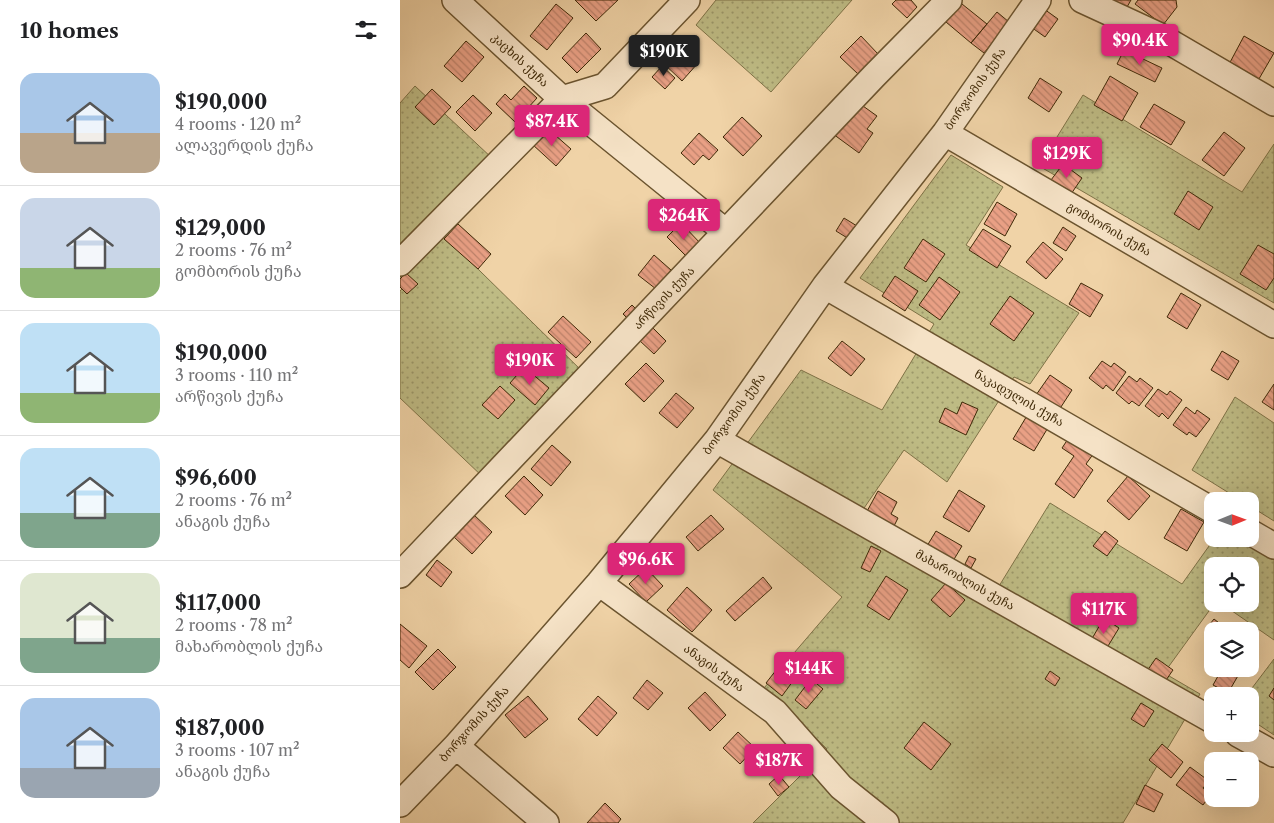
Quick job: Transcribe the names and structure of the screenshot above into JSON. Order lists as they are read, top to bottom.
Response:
{
  "streets": {
    "street": [
      "კაცხის ქუჩა",
      "ბორჯომის ქუჩა",
      "გომბორის ქუჩა",
      "არწივის ქუჩა",
      "ნაკადულის ქუჩა",
      "მახარობლის ქუჩა",
      "ანაგის ქუჩა"
    ]
  },
  "crossings": [
    ["კაცხის ქუჩა", "არწივის ქუჩა"],
    ["ბორჯომის ქუჩა", "გომბორის ქუჩა"],
    ["ბორჯომის ქუჩა", "ნაკადულის ქუჩა"],
    ["ბორჯომის ქუჩა", "მახარობლის ქუჩა"],
    ["ბორჯომის ქუჩა", "ანაგის ქუჩა"]
  ],
  "north": "right",
  "page": {
    "heading": "10 homes",
    "price": [
      "$90.4K",
      "$190K",
      "$87.4K",
      "$129K",
      "$264K",
      "$190K",
      "$96.6K",
      "$117K",
      "$144K",
      "$187K"
    ],
    "list": [
      {
        "name": "$190,000",
        "note": "4 rooms · 120 m² · ალავერდის ქუჩა"
      },
      {
        "name": "$129,000",
        "note": "2 rooms · 76 m² · გომბორის ქუჩა"
      },
      {
        "name": "$190,000",
        "note": "3 rooms · 110 m² · არწივის ქუჩა"
      },
      {
        "name": "$96,600",
        "note": "2 rooms · 76 m² · ანაგის ქუჩა"
      },
      {
        "name": "$117,000",
        "note": "2 rooms · 78 m² · მახარობლის ქუჩა"
      },
      {
        "name": "$187,000",
        "note": "3 rooms · 107 m² · ანაგის ქუჩა"
      }
    ],
    "map_buttons": ["+", "−"]
  }
}
